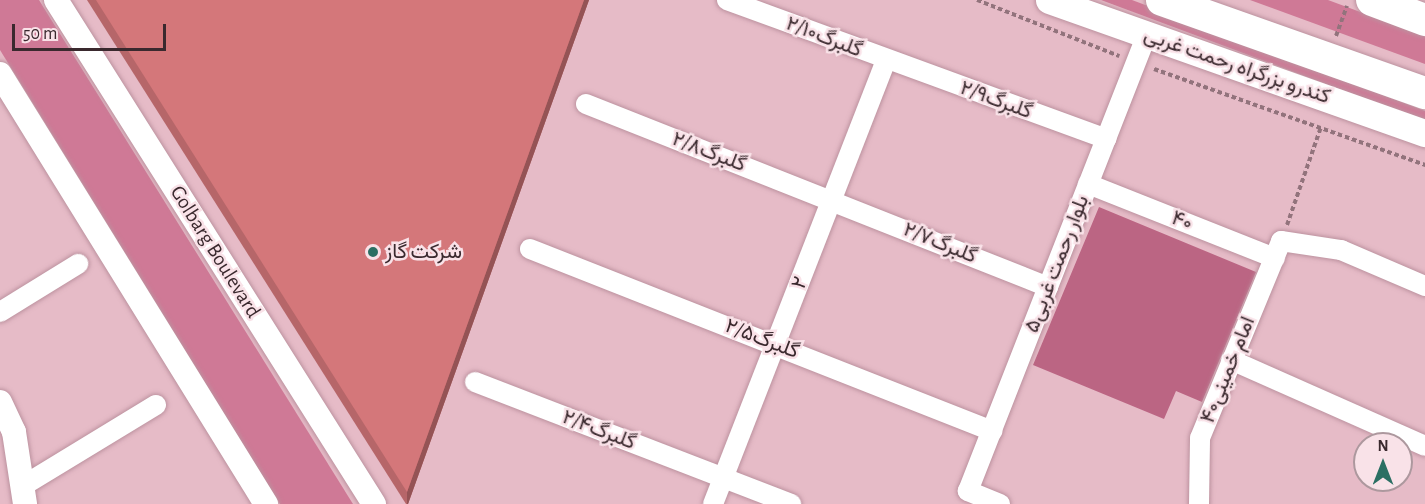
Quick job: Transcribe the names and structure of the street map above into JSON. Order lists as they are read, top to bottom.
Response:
{
  "streets": {
    "main road": ["کندرو بزرگراه رحمت غربی"],
    "street": [
      "گلبرگ۲/۱۰",
      "گلبرگ۲/۹",
      "گلبرگ۲/۸",
      "۴۰",
      "گلبرگ۲/۷",
      "Golbarg Boulevard",
      "بلوار رحمت غربی۵",
      "۲",
      "گلبرگ۲/۵",
      "امام خمینی۴۰",
      "گلبرگ۲/۴"
    ]
  },
  "crossings": [
    ["گلبرگ۲/۱۰", "گلبرگ۲/۹"],
    ["گلبرگ۲/۱۰", "۲"],
    ["کندرو بزرگراه رحمت غربی", "بلوار رحمت غربی۵"],
    ["گلبرگ۲/۹", "بلوار رحمت غربی۵"],
    ["گلبرگ۲/۹", "۲"],
    ["گلبرگ۲/۸", "گلبرگ۲/۷"],
    ["گلبرگ۲/۸", "۲"],
    ["۴۰", "بلوار رحمت غربی۵"],
    ["۴۰", "امام خمینی۴۰"],
    ["گلبرگ۲/۷", "بلوار رحمت غربی۵"],
    ["گلبرگ۲/۷", "۲"],
    ["بلوار رحمت غربی۵", "گلبرگ۲/۵"],
    ["۲", "گلبرگ۲/۵"],
    ["۲", "گلبرگ۲/۴"]
  ],
  "places": ["شرکت گاز"],
  "scale_bar": "50 m",
  "north": "top"
}
